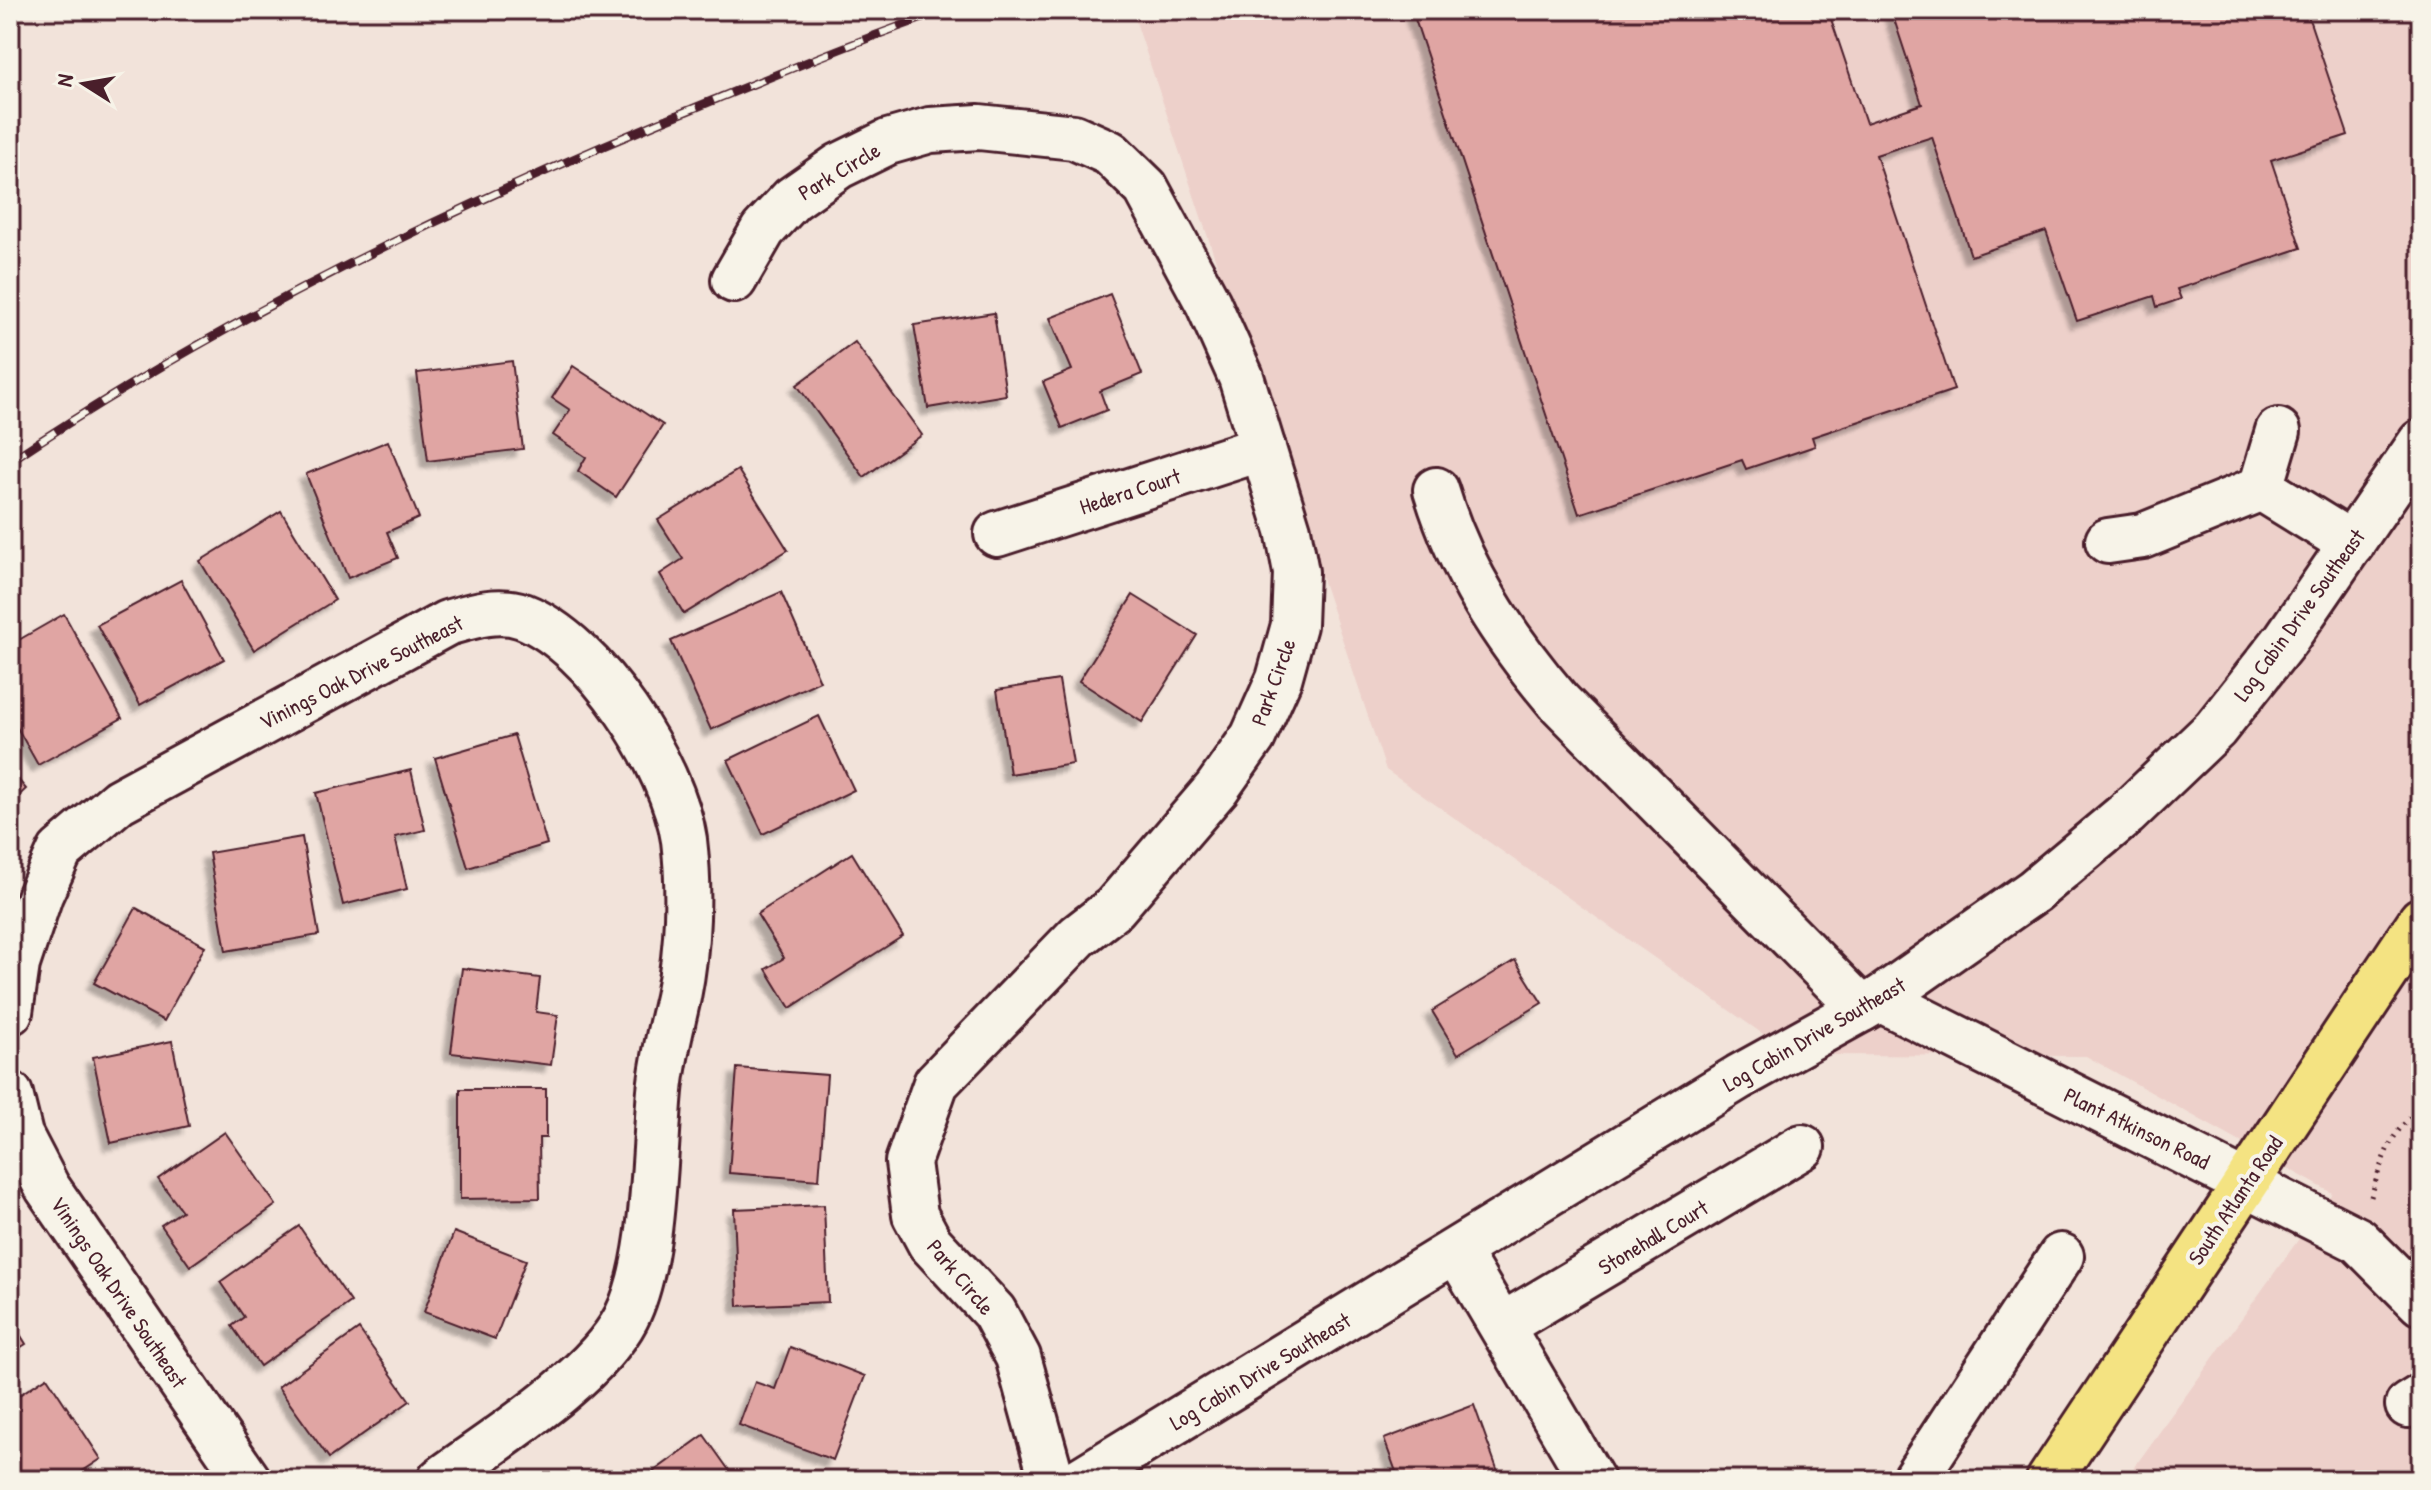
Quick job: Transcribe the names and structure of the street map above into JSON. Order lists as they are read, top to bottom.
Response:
{
  "streets": {
    "main road": ["South Atlanta Road"],
    "street": [
      "Park Circle",
      "Hedera Court",
      "Log Cabin Drive Southeast",
      "Vinings Oak Drive Southeast",
      "Plant Atkinson Road",
      "Stonehall Court"
    ]
  },
  "crossings": [
    ["Park Circle", "Hedera Court"],
    ["Log Cabin Drive Southeast", "Plant Atkinson Road"],
    ["Plant Atkinson Road", "South Atlanta Road"]
  ],
  "north": "left"
}
